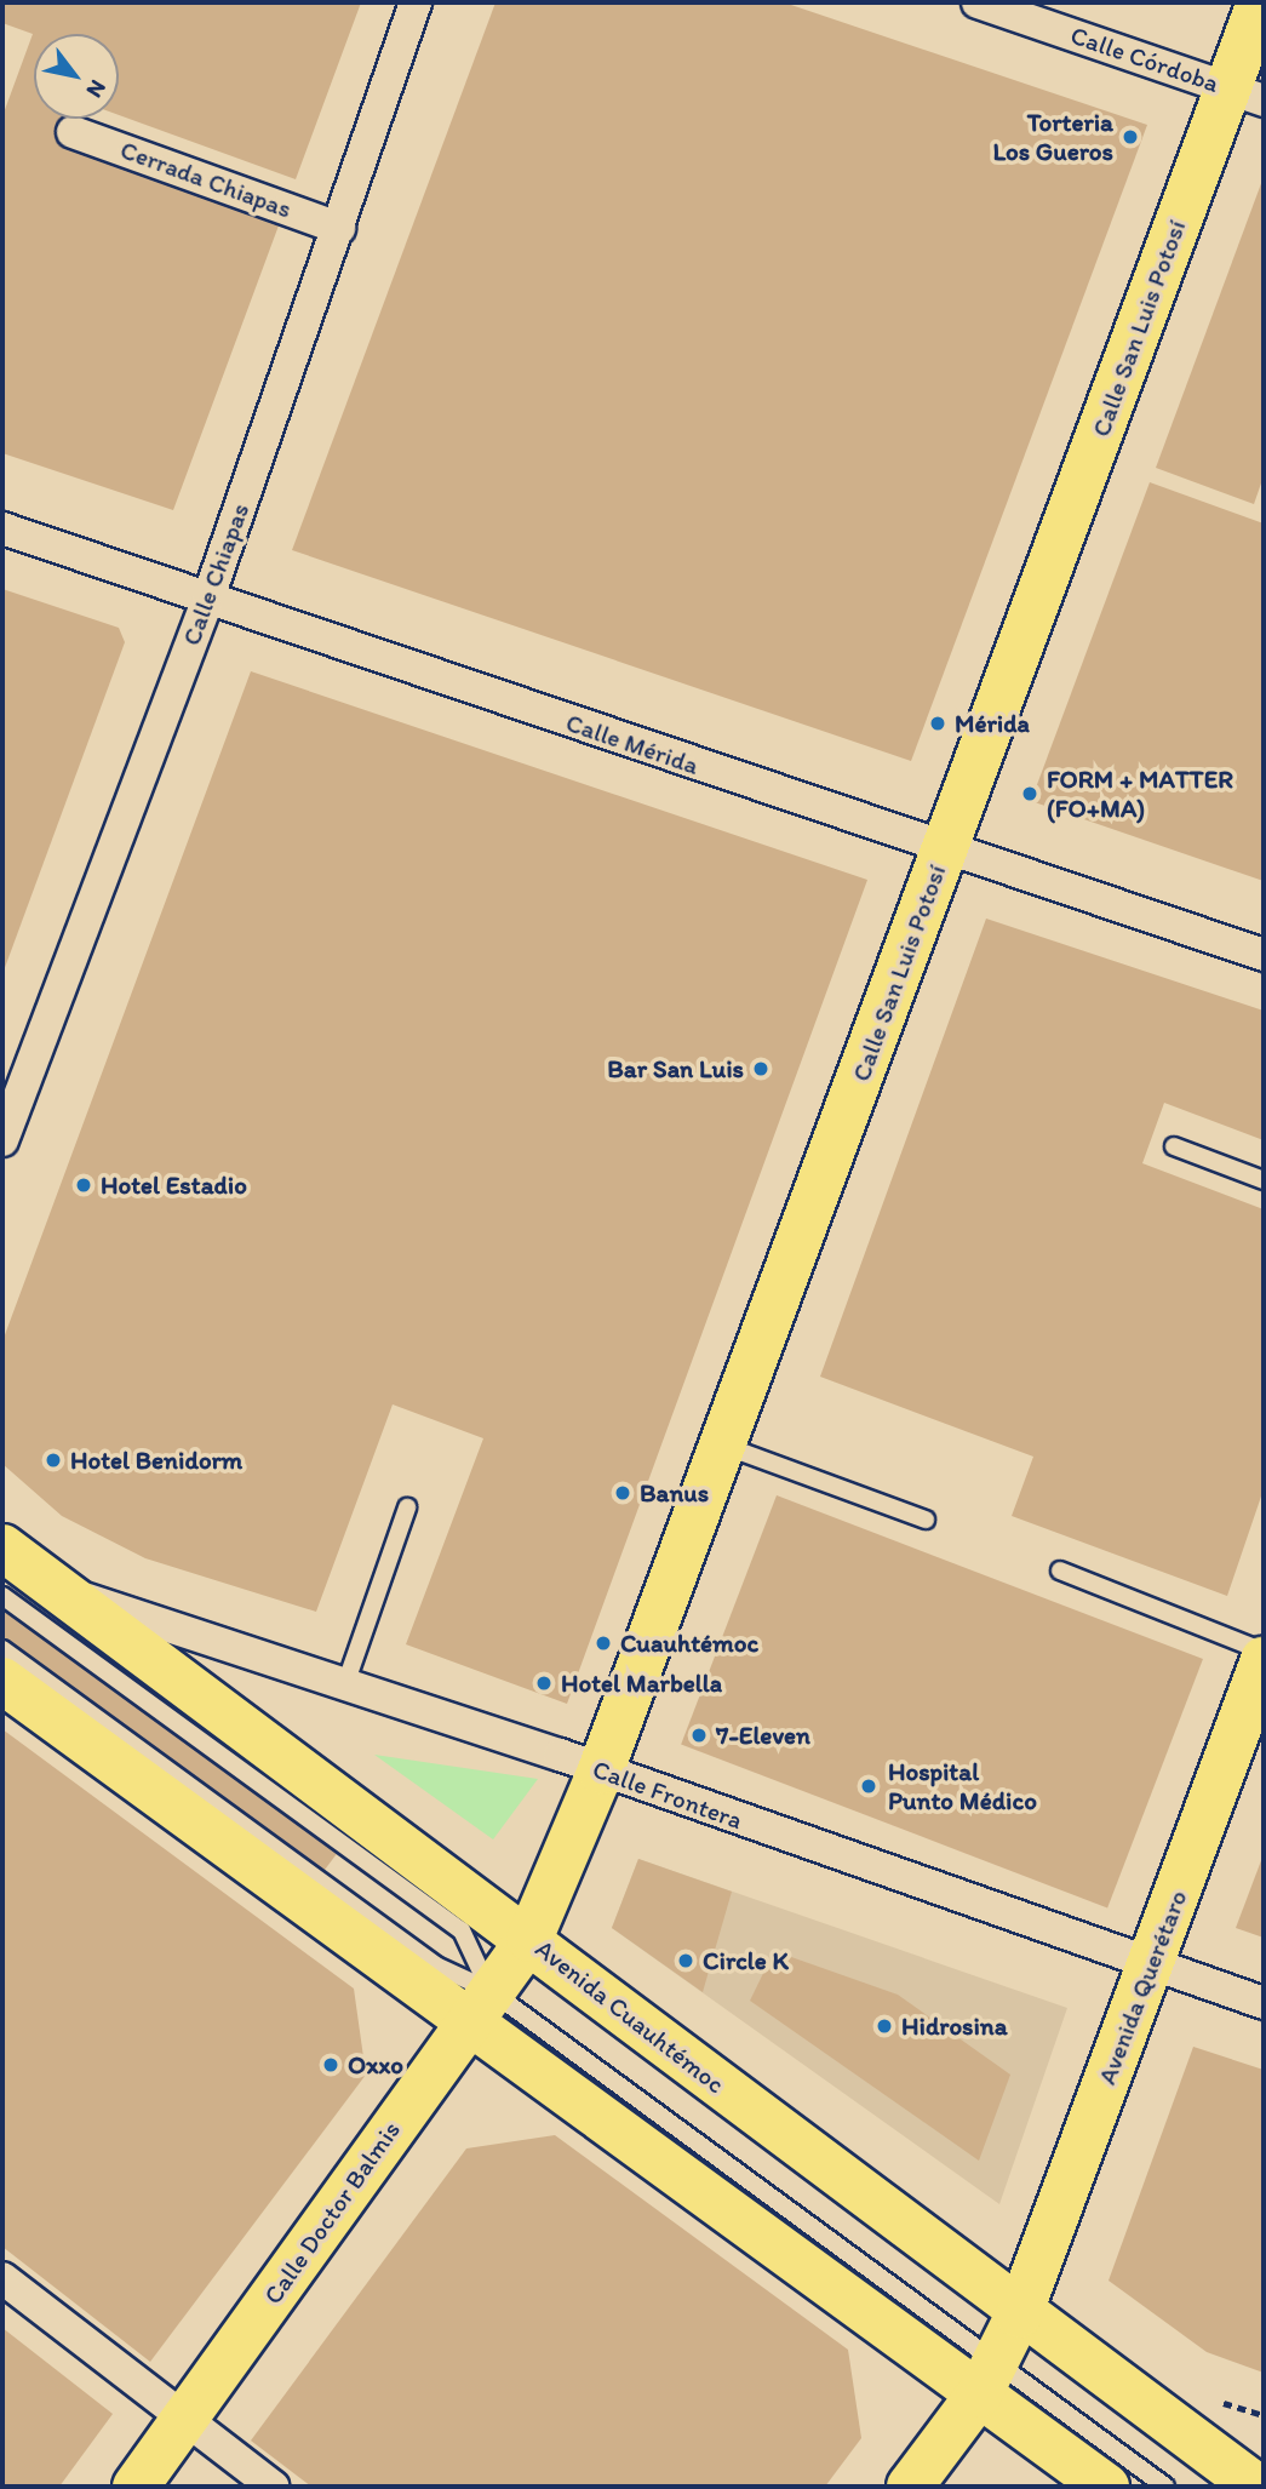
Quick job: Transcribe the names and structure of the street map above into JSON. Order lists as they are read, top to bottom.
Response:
{
  "streets": {
    "main road": [
      "Calle San Luis Potosí",
      "Avenida Querétaro",
      "Avenida Cuauhtémoc",
      "Calle Doctor Balmis"
    ],
    "street": [
      "Calle Córdoba",
      "Cerrada Chiapas",
      "Calle Chiapas",
      "Calle Mérida",
      "Calle Frontera"
    ]
  },
  "crossings": [
    ["Calle Córdoba", "Calle San Luis Potosí"],
    ["Cerrada Chiapas", "Calle Chiapas"],
    ["Calle San Luis Potosí", "Calle Mérida"],
    ["Calle San Luis Potosí", "Calle Frontera"],
    ["Calle San Luis Potosí", "Avenida Cuauhtémoc"],
    ["Calle San Luis Potosí", "Calle Doctor Balmis"],
    ["Calle Chiapas", "Calle Mérida"],
    ["Calle Frontera", "Avenida Querétaro"],
    ["Calle Frontera", "Avenida Cuauhtémoc"],
    ["Avenida Querétaro", "Avenida Cuauhtémoc"],
    ["Avenida Cuauhtémoc", "Calle Doctor Balmis"]
  ],
  "places": [
    "Torteria Los Gueros",
    "Mérida",
    "FORM + MATTER (FO+MA)",
    "Bar San Luis",
    "Hotel Estadio",
    "Hotel Benidorm",
    "Banus",
    "Cuauhtémoc",
    "Hotel Marbella",
    "7-Eleven",
    "Hospital Punto Médico",
    "Circle K",
    "Hidrosina",
    "Oxxo"
  ],
  "north": "bottom right"
}
